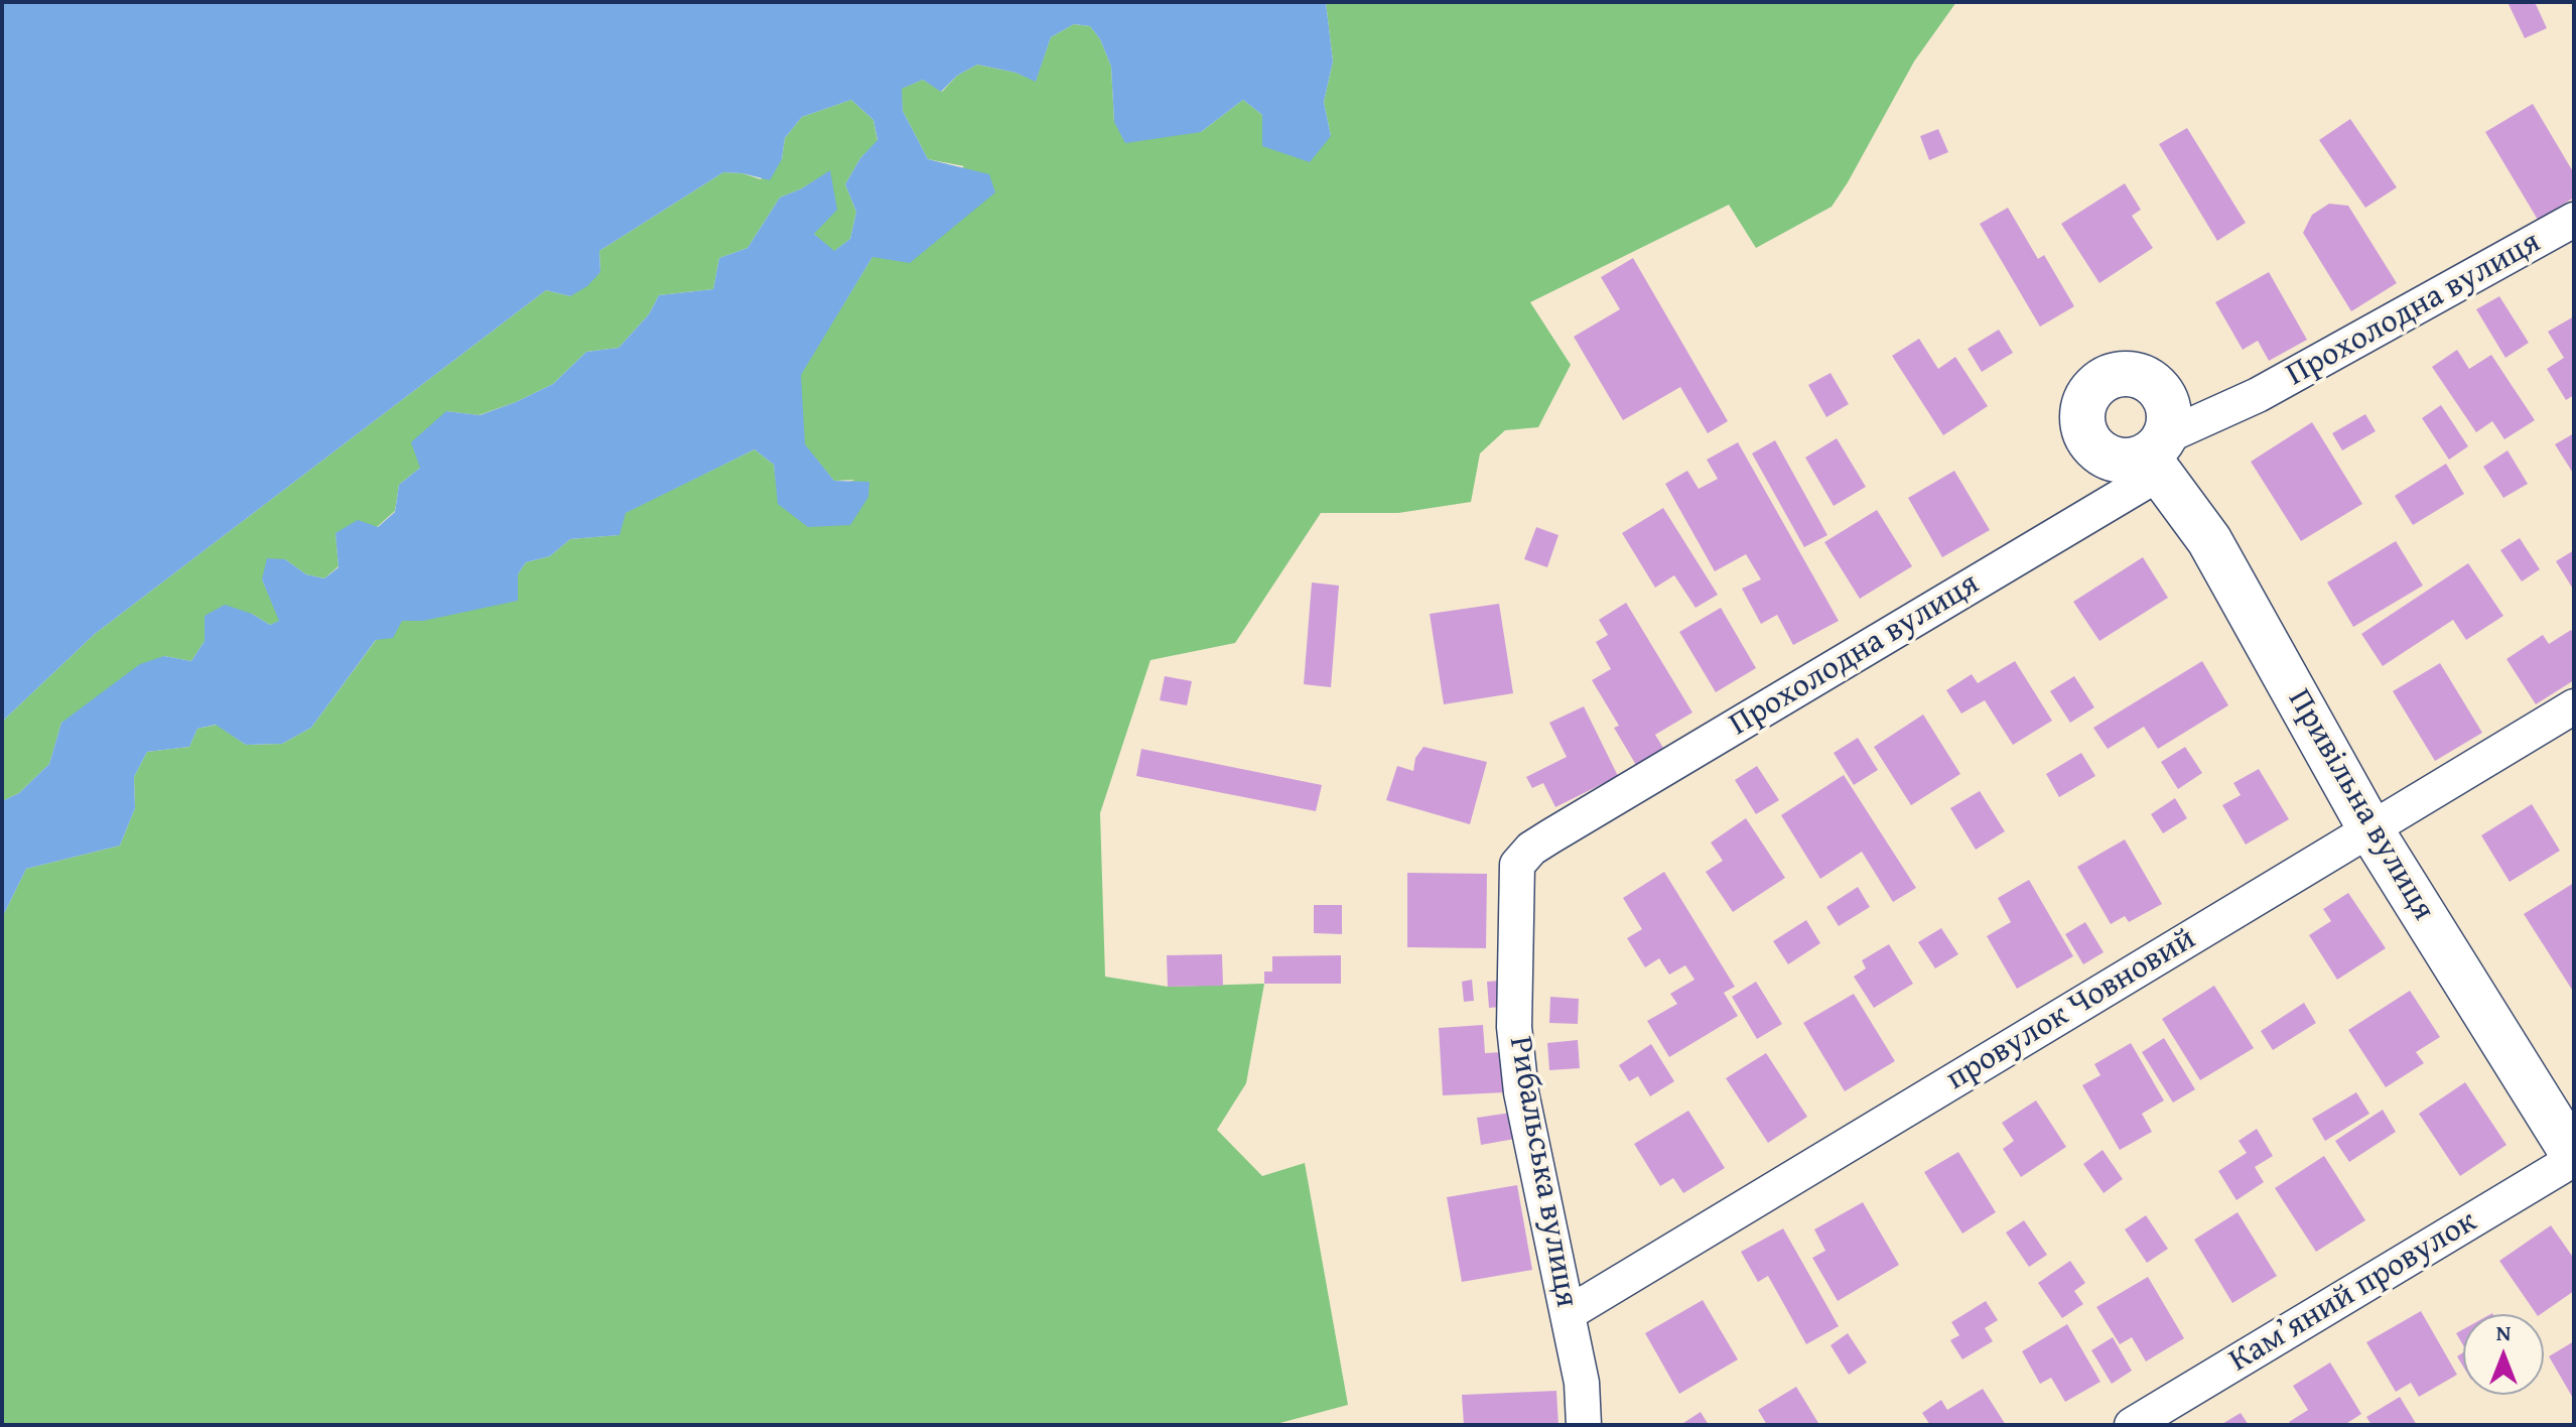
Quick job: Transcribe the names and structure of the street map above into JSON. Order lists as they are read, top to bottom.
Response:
{
  "streets": {
    "street": [
      "Прохолодна вулиця",
      "Привільна вулиця",
      "провулок Човновий",
      "Рибальська вулиця",
      "Камʼяний провулок"
    ]
  },
  "crossings": [
    ["Прохолодна вулиця", "Привільна вулиця"],
    ["Прохолодна вулиця", "Рибальська вулиця"],
    ["Привільна вулиця", "провулок Човновий"],
    ["Привільна вулиця", "Камʼяний провулок"],
    ["провулок Човновий", "Рибальська вулиця"]
  ],
  "north": "top"
}
